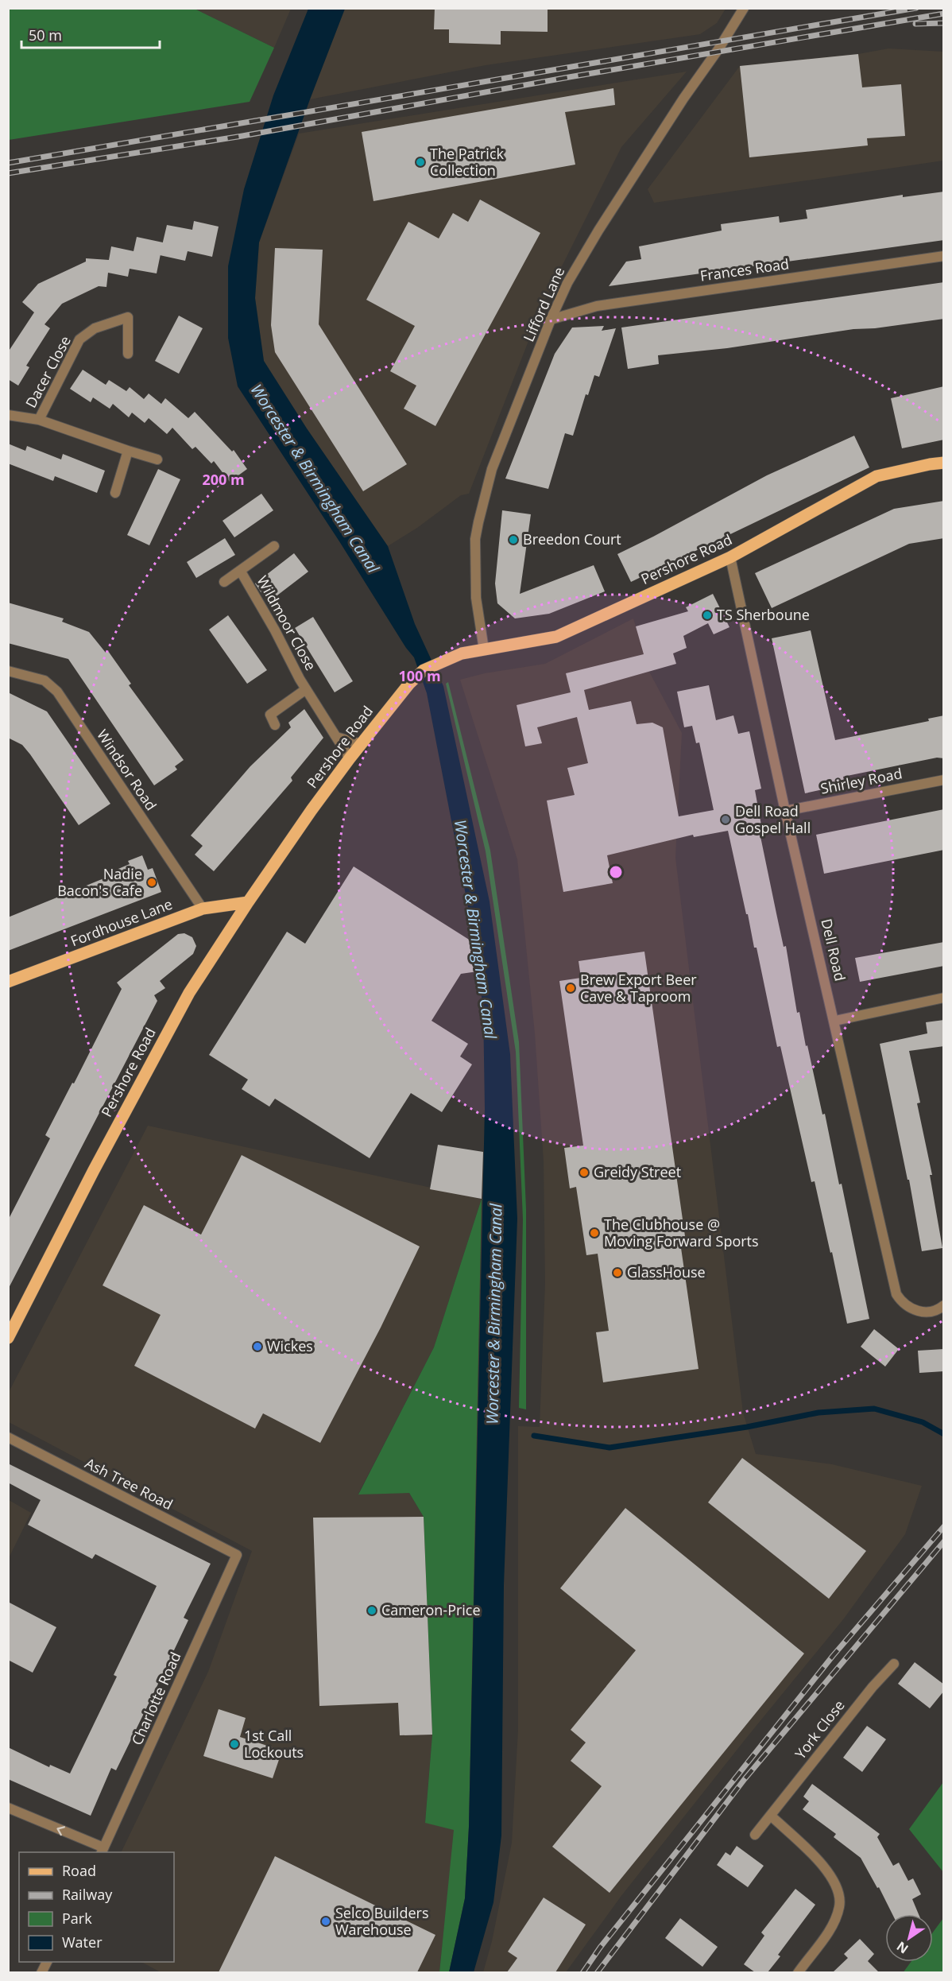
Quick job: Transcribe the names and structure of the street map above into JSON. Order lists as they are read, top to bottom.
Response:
{
  "streets": {
    "main road": ["Pershore Road", "Fordhouse Lane"],
    "street": [
      "Frances Road",
      "Lifford Lane",
      "Dacer Close",
      "Wildmoor Close",
      "Windsor Road",
      "Shirley Road",
      "Dell Road",
      "Ash Tree Road",
      "Charlotte Road",
      "York Close"
    ]
  },
  "crossings": [
    ["Frances Road", "Lifford Lane"],
    ["Lifford Lane", "Pershore Road"],
    ["Pershore Road", "Wildmoor Close"],
    ["Pershore Road", "Fordhouse Lane"],
    ["Pershore Road", "Dell Road"],
    ["Windsor Road", "Fordhouse Lane"],
    ["Shirley Road", "Dell Road"],
    ["Ash Tree Road", "Charlotte Road"]
  ],
  "water": ["Worcester & Birmingham Canal"],
  "places": [
    "The Patrick Collection",
    "Breedon Court",
    "TS Sherboune",
    "Dell Road Gospel Hall",
    "Nadie Bacon's Cafe",
    "Brew Export Beer Cave & Taproom",
    "Greidy Street",
    "The Clubhouse @ Moving Forward Sports",
    "GlassHouse",
    "Wickes",
    "Cameron-Price",
    "1st Call Lockouts",
    "Selco Builders Warehouse"
  ],
  "legend": [
    "Road",
    "Railway",
    "Park",
    "Water"
  ],
  "scale_bar": "50 m",
  "north": "bottom left",
  "rings": ["200 m", "100 m"]
}
